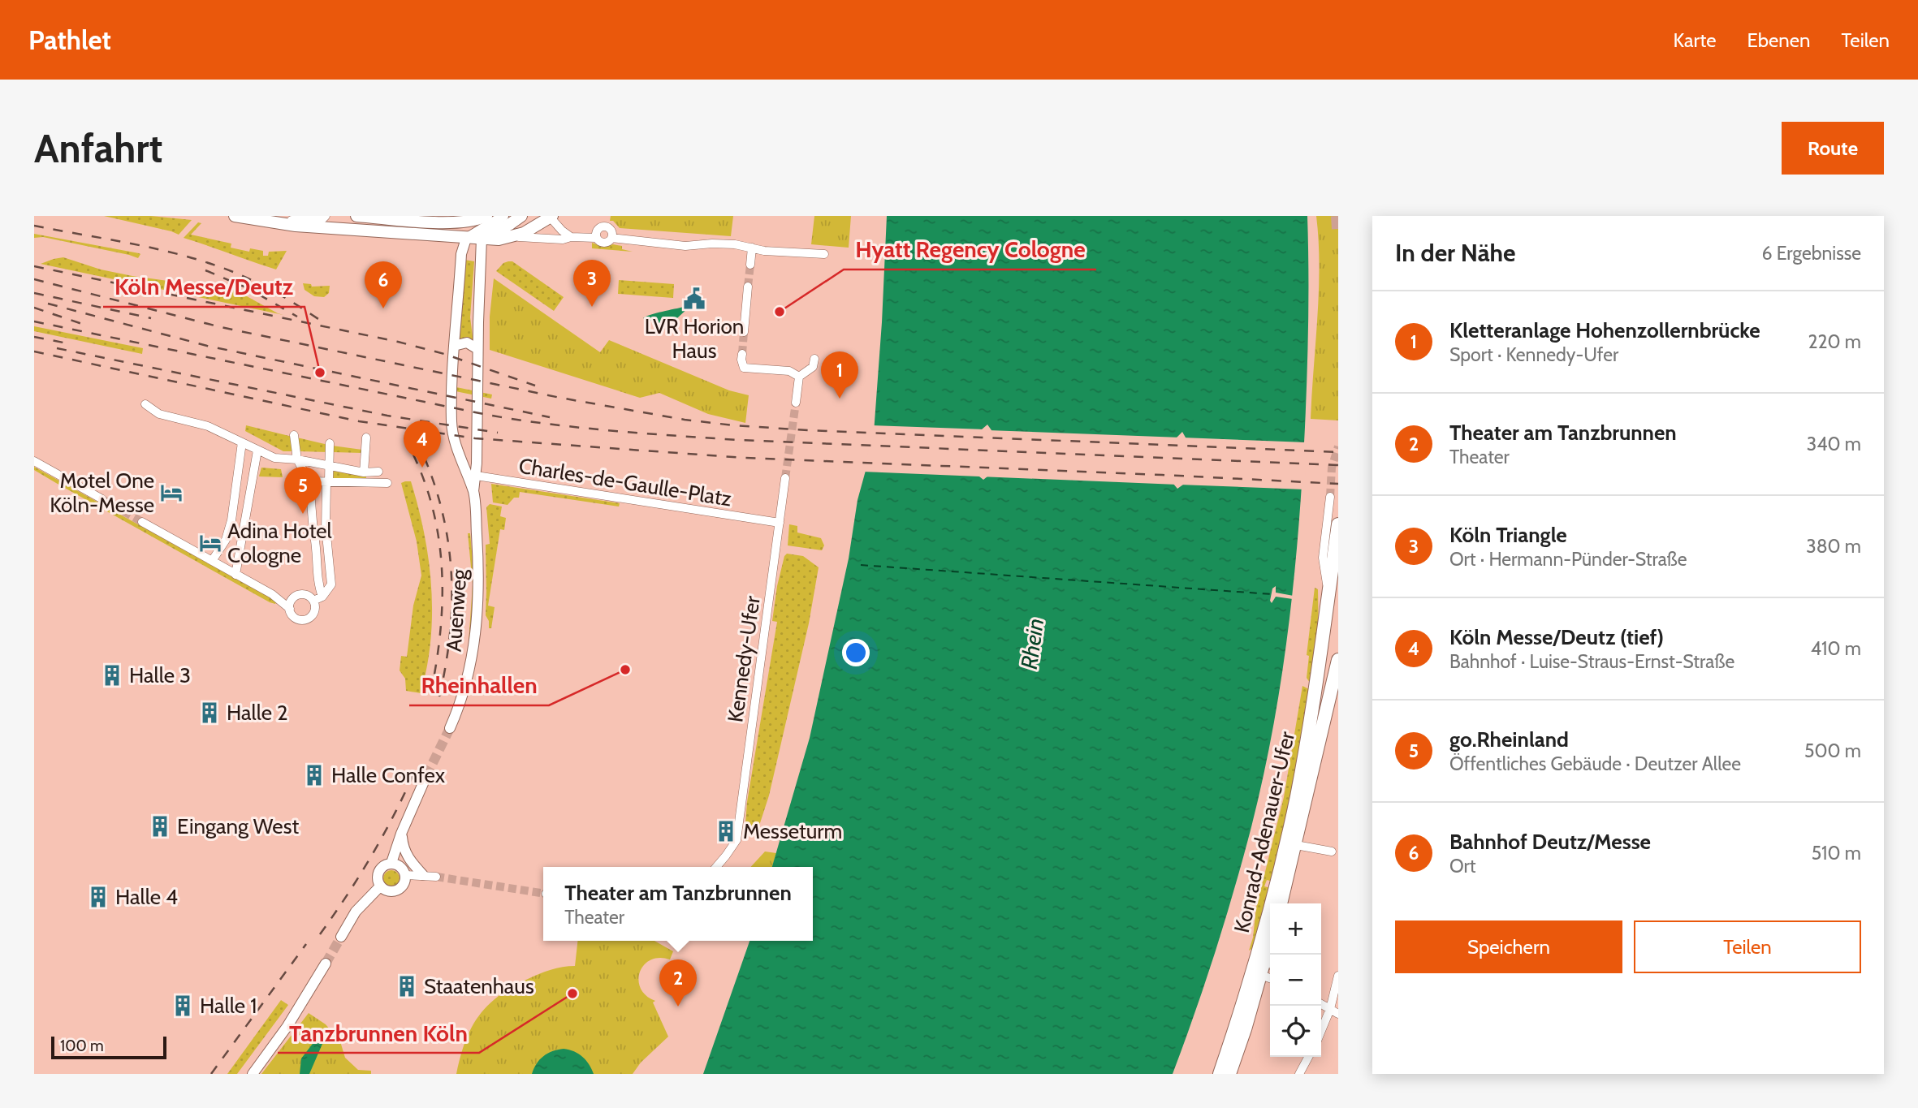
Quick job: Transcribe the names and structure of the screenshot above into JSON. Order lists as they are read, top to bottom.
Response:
{
  "streets": {
    "main road": ["Konrad-Adenauer-Ufer"],
    "street": ["Charles-de-Gaulle-Platz", "Auenweg", "Kennedy-Ufer"]
  },
  "crossings": [
    ["Charles-de-Gaulle-Platz", "Auenweg"],
    ["Charles-de-Gaulle-Platz", "Kennedy-Ufer"]
  ],
  "water": ["Rhein"],
  "places": {
    "public building": ["LVR Horion Haus"],
    "other": [
      "Hyatt Regency Cologne",
      "Köln Messe/Deutz",
      "Rheinhallen",
      "Tanzbrunnen Köln"
    ],
    "hotel": ["Motel One Köln-Messe", "Adina Hotel Cologne"],
    "building": [
      "Halle 3",
      "Halle 2",
      "Halle Confex",
      "Eingang West",
      "Messeturm",
      "Halle 4",
      "Staatenhaus",
      "Halle 1"
    ]
  },
  "scale_bar": "100 m",
  "page": {
    "header": "Pathlet",
    "nav": ["Karte", "Ebenen", "Teilen"],
    "buttons": [
      "Route",
      ["Speichern", "Teilen"]
    ],
    "title": "Anfahrt",
    "heading": ["In der Nähe", "6 Ergebnisse"],
    "pins": [
      "3",
      "6",
      "1",
      "4",
      "5",
      "2"
    ],
    "list": [
      {
        "mark": "1",
        "name": "Kletteranlage Hohenzollernbrücke",
        "note": "Sport · Kennedy-Ufer",
        "value": "220 m"
      },
      {
        "mark": "2",
        "name": "Theater am Tanzbrunnen",
        "note": "Theater",
        "value": "340 m"
      },
      {
        "mark": "3",
        "name": "Köln Triangle",
        "note": "Ort · Hermann-Pünder-Straße",
        "value": "380 m"
      },
      {
        "mark": "4",
        "name": "Köln Messe/Deutz (tief)",
        "note": "Bahnhof · Luise-Straus-Ernst-Straße",
        "value": "410 m"
      },
      {
        "mark": "5",
        "name": "go.Rheinland",
        "note": "Öffentliches Gebäude · Deutzer Allee",
        "value": "500 m"
      },
      {
        "mark": "6",
        "name": "Bahnhof Deutz/Messe",
        "note": "Ort",
        "value": "510 m"
      }
    ],
    "popup": ["Theater am Tanzbrunnen", "Theater"],
    "map_buttons": ["+", "−"],
    "scale": "100 m"
  }
}
